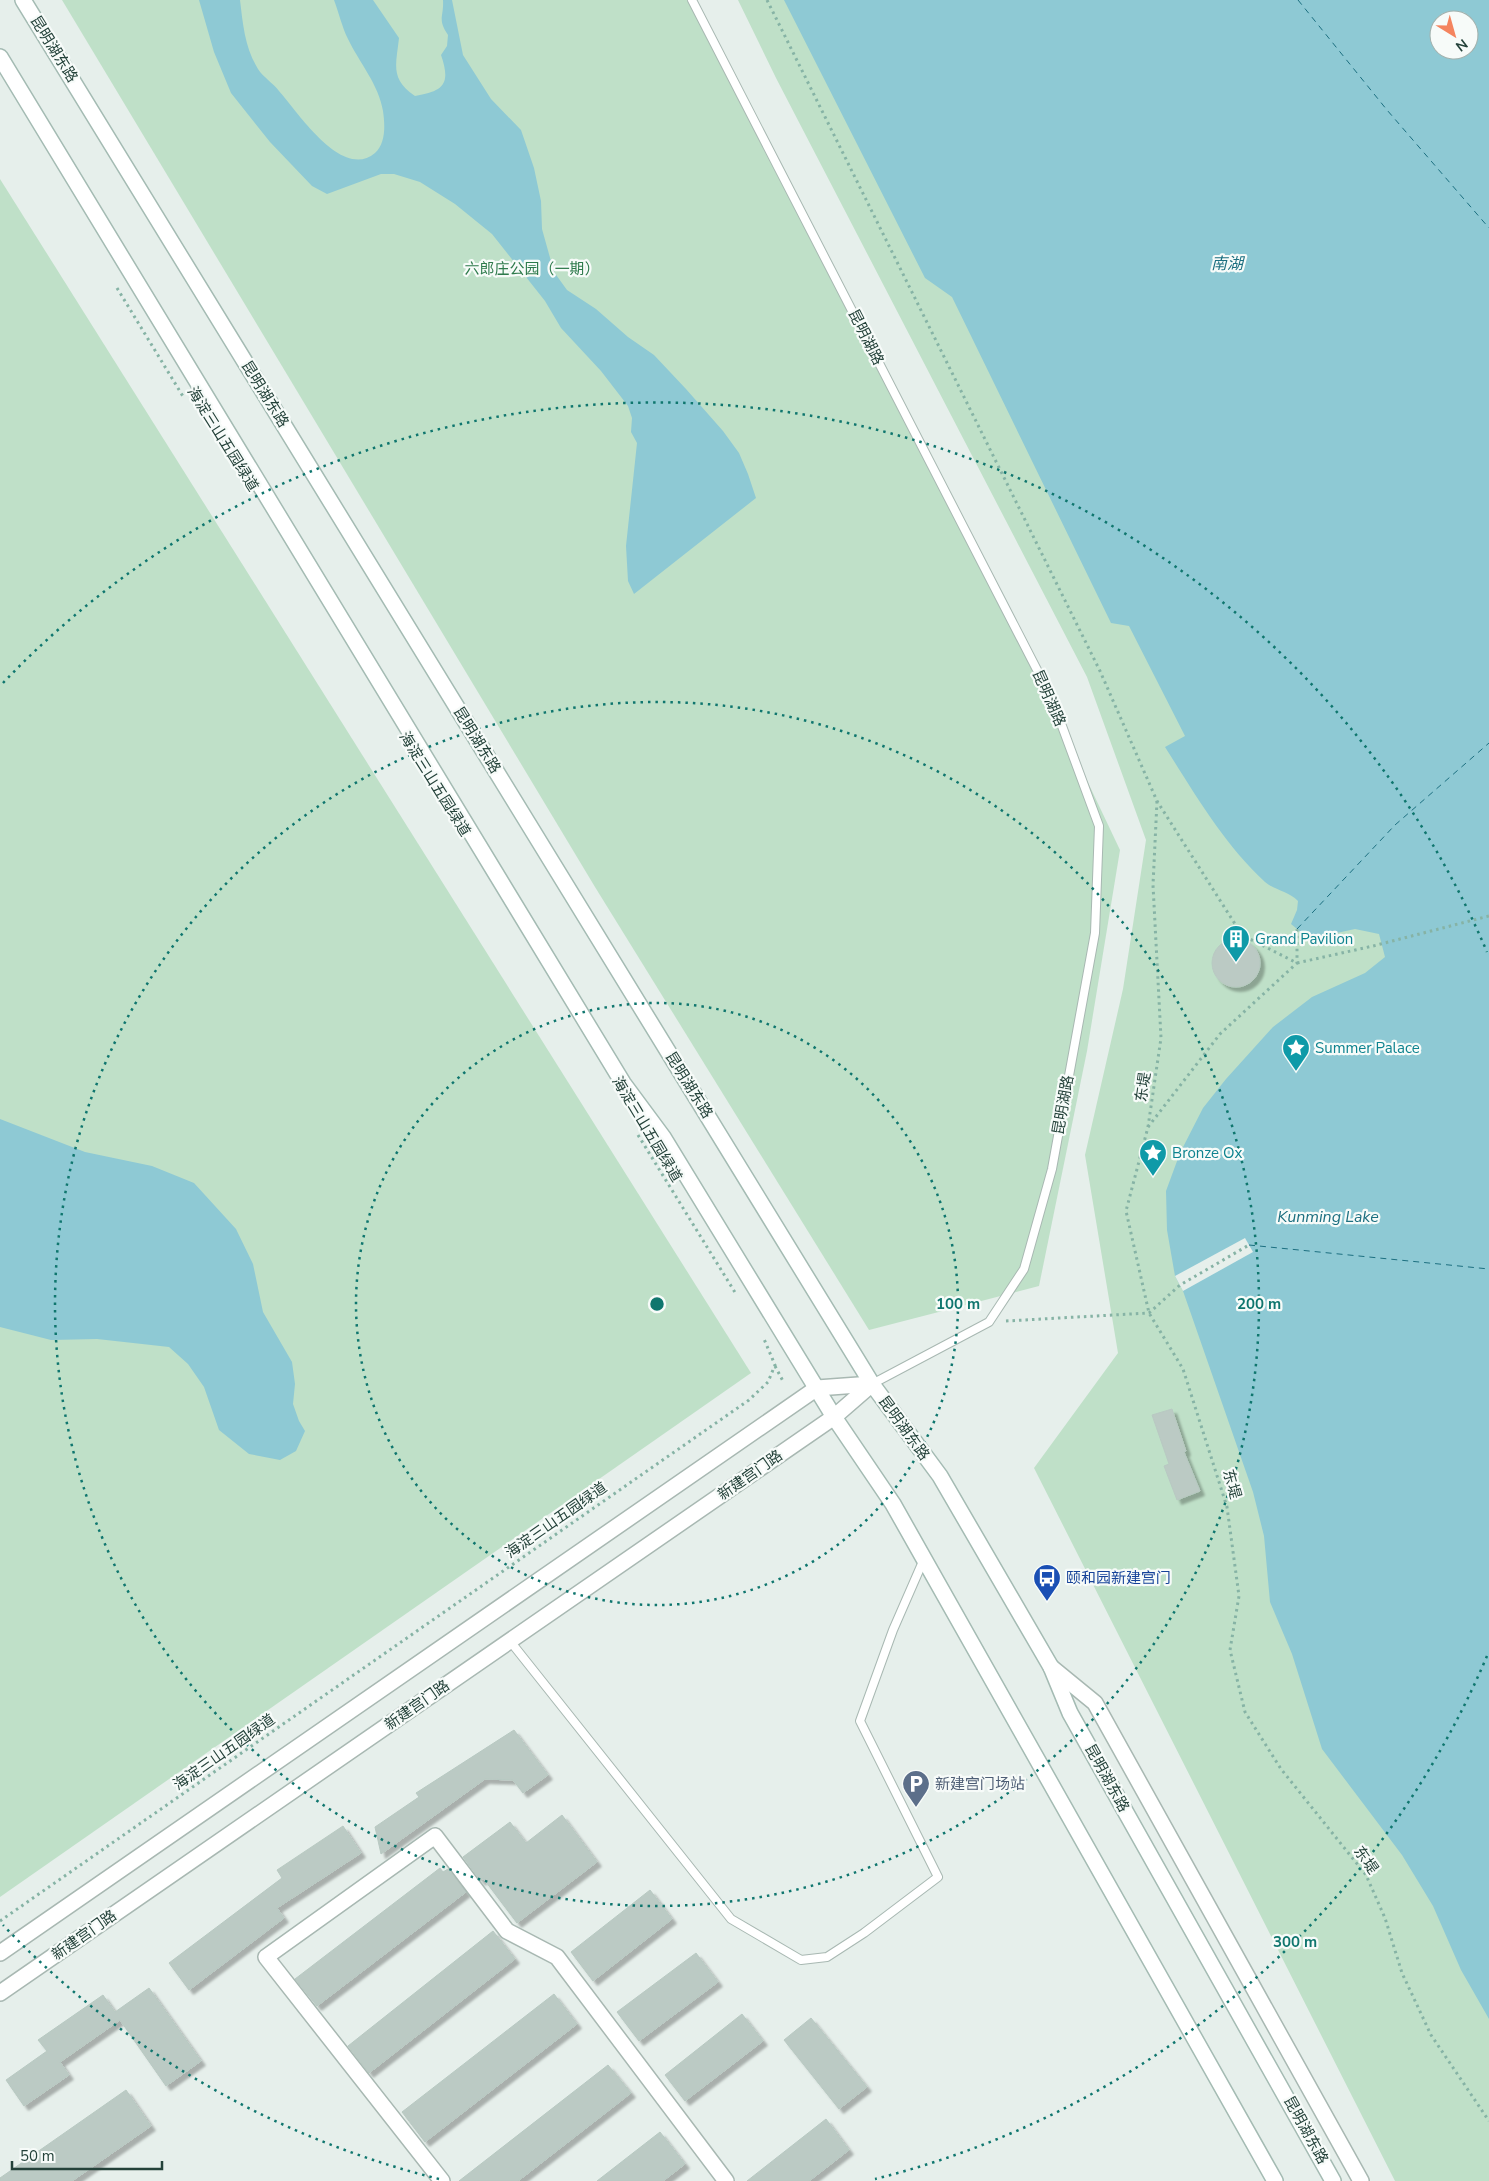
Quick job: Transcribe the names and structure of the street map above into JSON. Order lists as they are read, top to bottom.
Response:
{
  "streets": {
    "main road": ["昆明湖东路", "新建宫门路"],
    "lane": ["昆明湖路"],
    "path": ["海淀三山五园绿道", "东堤"]
  },
  "crossings": [
    ["昆明湖东路", "昆明湖路"],
    ["昆明湖东路", "新建宫门路"],
    ["昆明湖路", "新建宫门路"]
  ],
  "water": ["南湖", "Kunming Lake"],
  "parks": ["六郎庄公园（一期）"],
  "places": {
    "building": ["Grand Pavilion"],
    "place": ["Summer Palace", "Bronze Ox"],
    "bus stop": ["颐和园新建宫门"],
    "parking": ["新建宫门场站"]
  },
  "scale_bar": "50 m",
  "north": "bottom right",
  "rings": ["100 m", "200 m", "300 m"]
}
